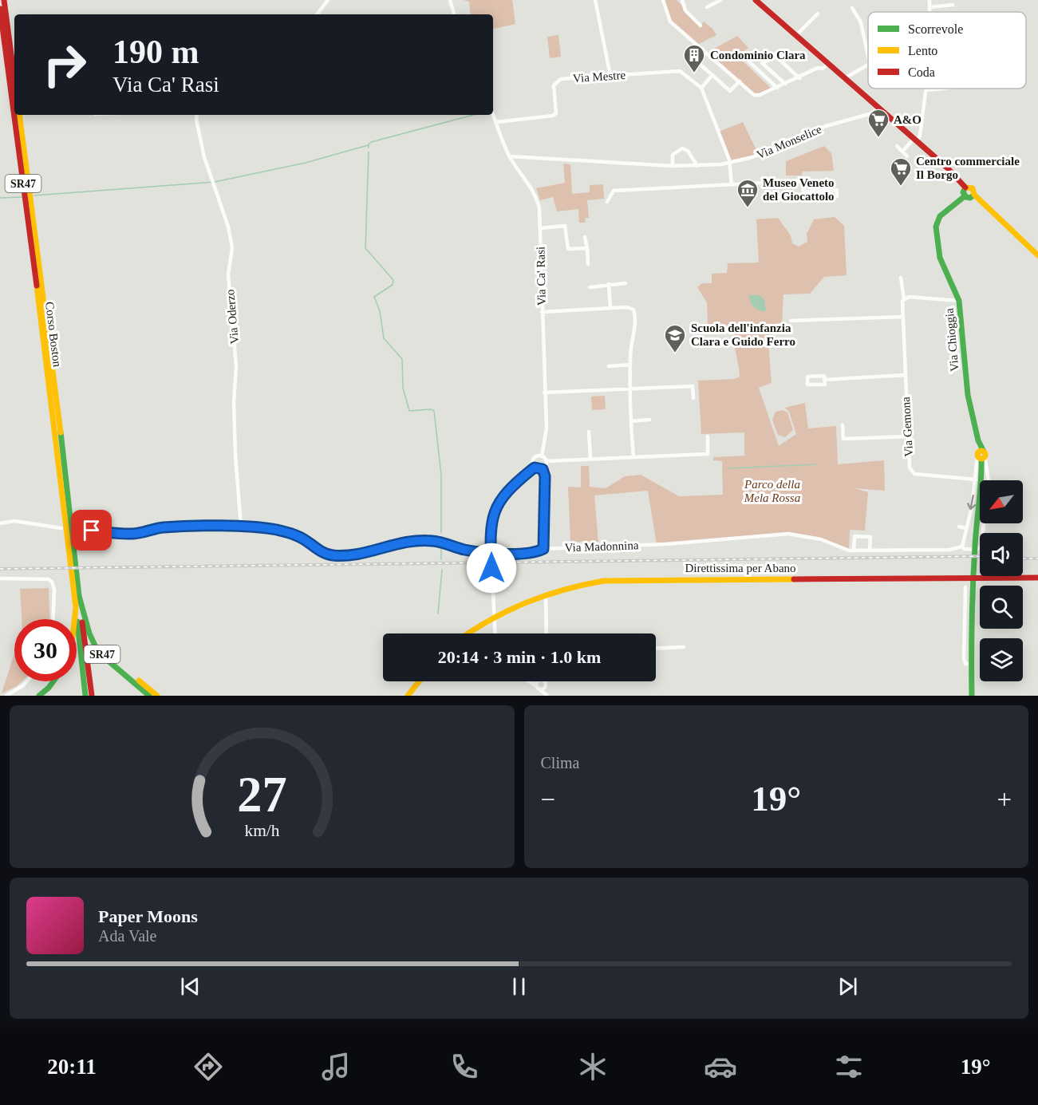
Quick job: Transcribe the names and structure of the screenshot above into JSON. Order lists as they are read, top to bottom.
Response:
{
  "streets": {
    "main road": [
      "SR47",
      "Corso Boston",
      "Via Chioggia",
      "Direttissima per Abano"
    ],
    "street": [
      "Via Mestre",
      "Via Monselice",
      "Via Ca' Rasi",
      "Via Oderzo",
      "Via Gemona",
      "Via Madonnina"
    ]
  },
  "crossings": [
    ["Via Mestre", "Via Ca' Rasi"],
    ["Via Monselice", "Via Ca' Rasi"],
    ["SR47", "Corso Boston"],
    ["Via Oderzo", "Via Madonnina"],
    ["Via Chioggia", "Via Madonnina"]
  ],
  "parks": ["Parco della Mela Rossa"],
  "places": {
    "building": ["Condominio Clara"],
    "supermarket": ["A&O", "Centro commerciale Il Borgo"],
    "museum": ["Museo Veneto del Giocattolo"],
    "school or university": ["Scuola dell'infanzia Clara e Guido Ferro"]
  },
  "legend": ["Scorrevole", "Lento", "Coda"],
  "north": "bottom left",
  "page": {
    "turn": ["190 m", "Via Ca' Rasi"],
    "limit": "30",
    "trip": "20:14 · 3 min · 1.0 km",
    "tile": "Clima",
    "heat": ["−", "19°", "+"],
    "song": ["Paper Moons", "Ada Vale"],
    "tabs": ["20:11", "19°"],
    "gauge": ["27", "km/h"]
  }
}
